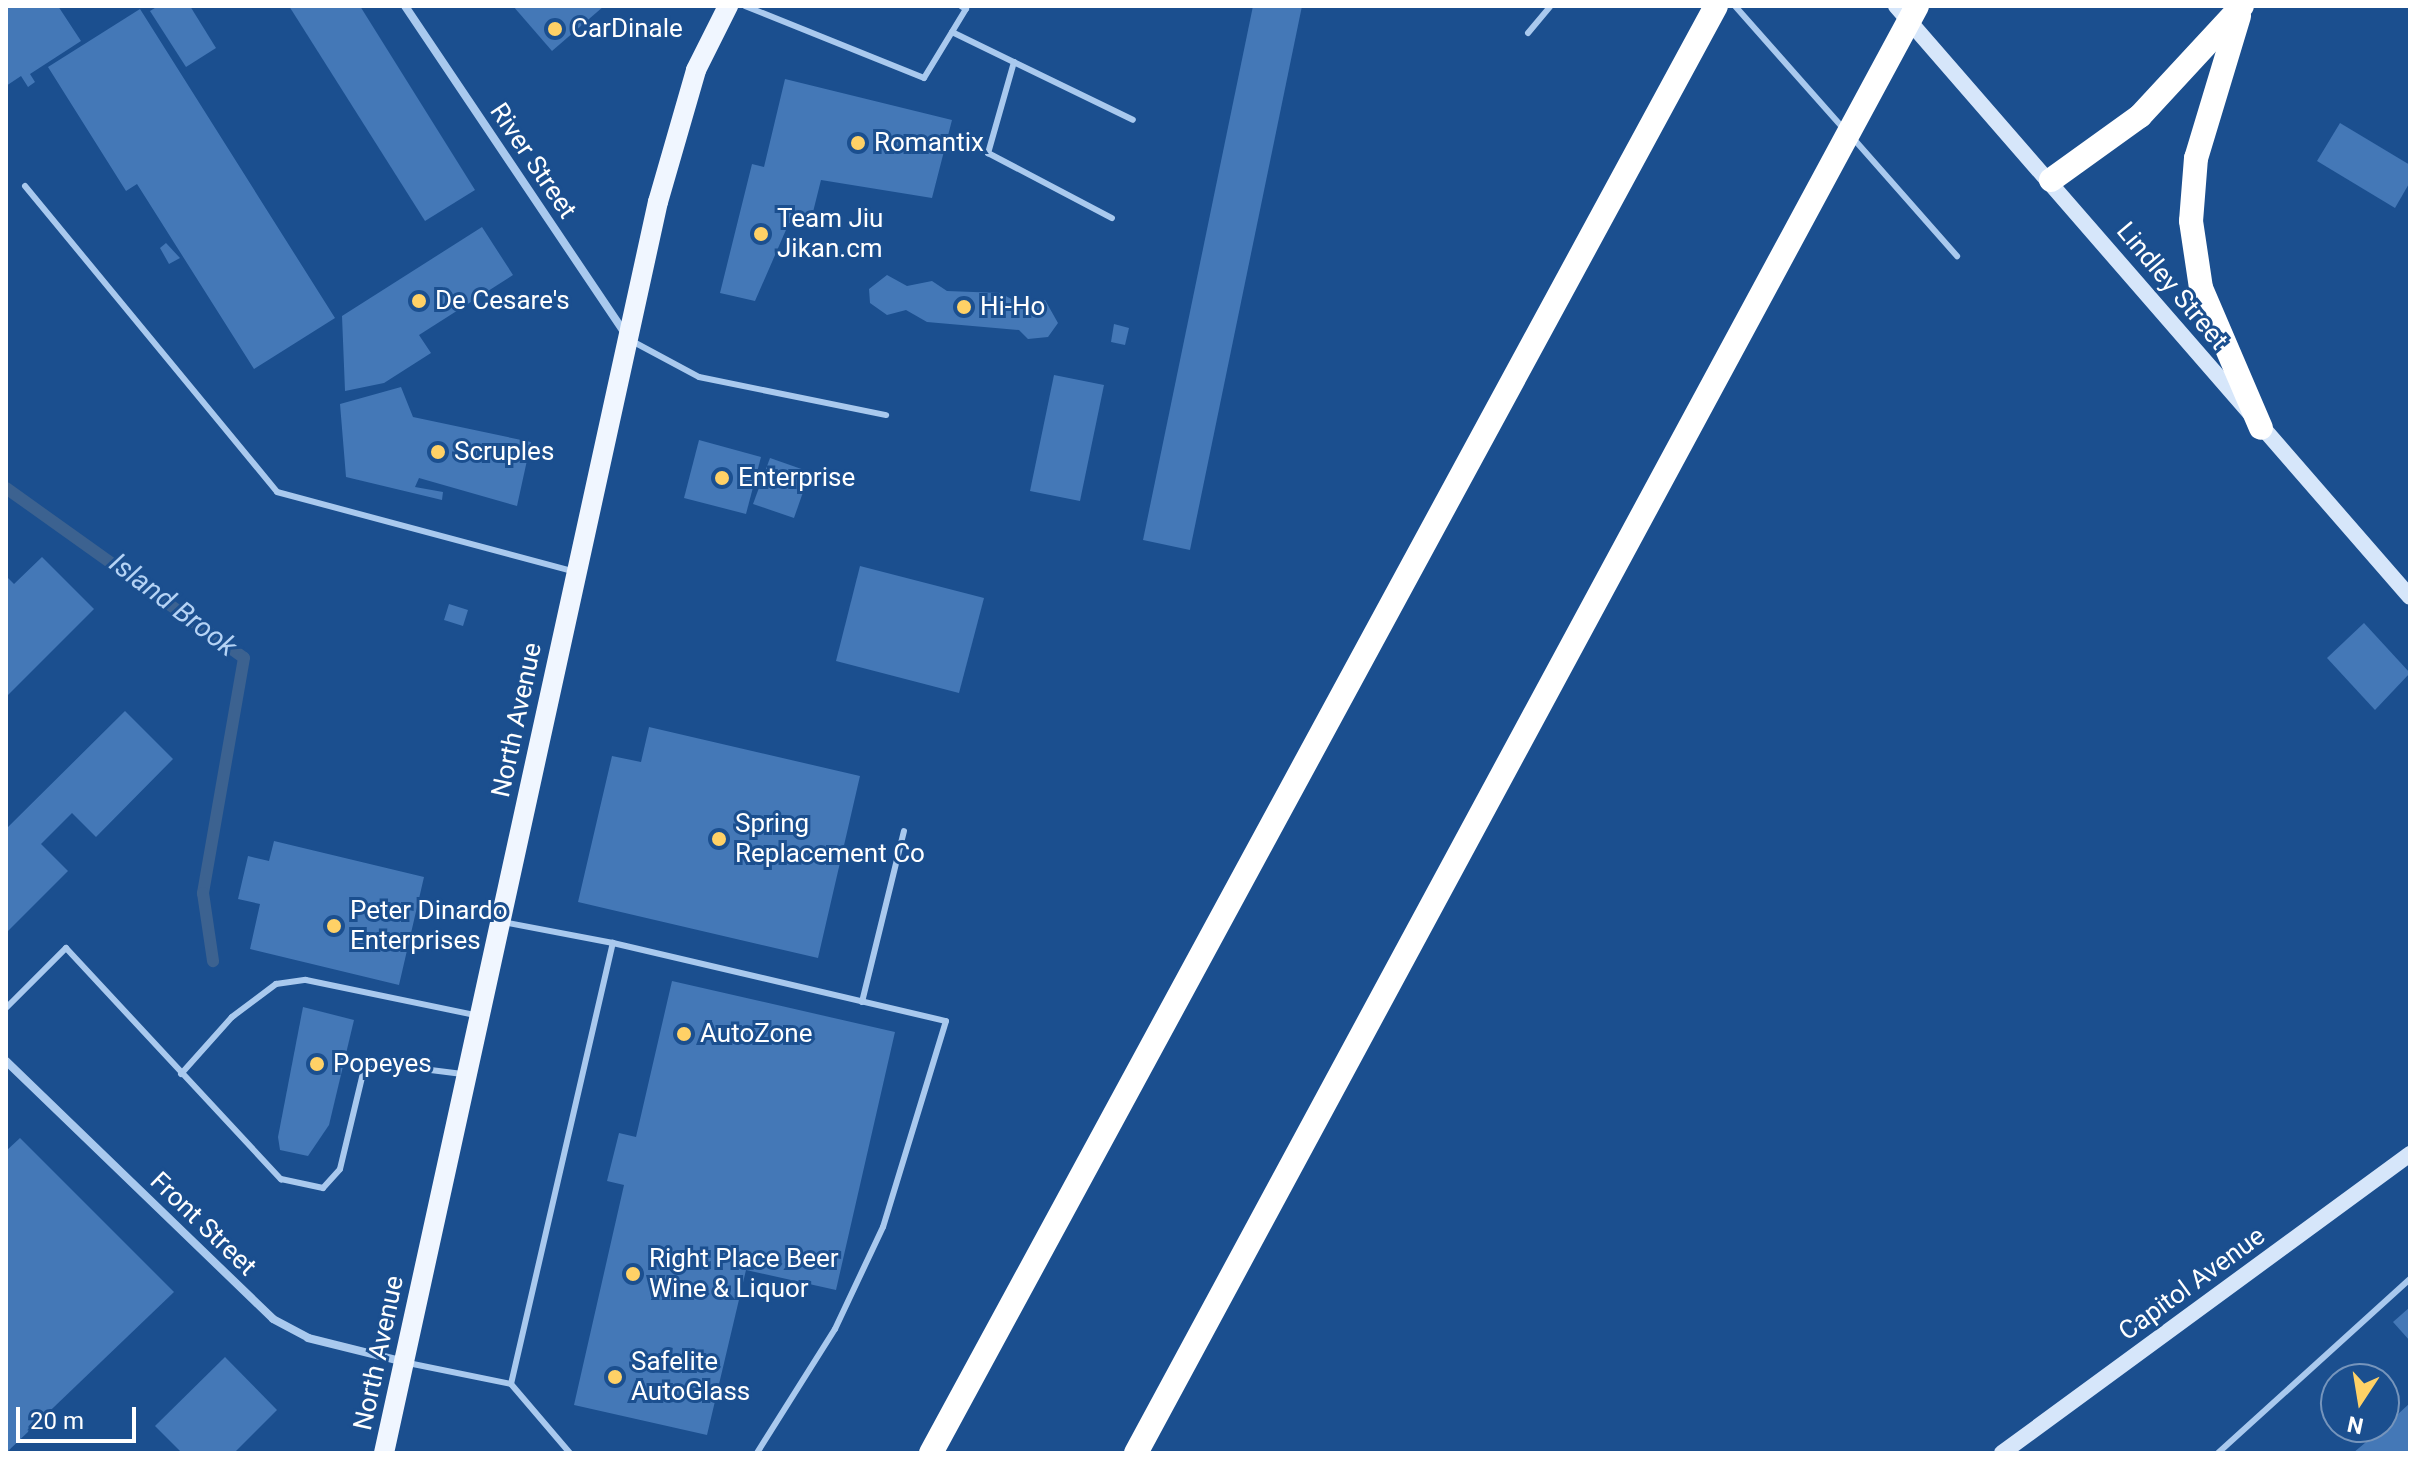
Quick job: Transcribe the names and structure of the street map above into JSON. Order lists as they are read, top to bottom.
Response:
{
  "streets": {
    "main road": ["Lindley Street", "North Avenue", "Capitol Avenue"],
    "street": ["River Street", "Front Street"]
  },
  "crossings": [
    ["River Street", "North Avenue"],
    ["North Avenue", "Front Street"]
  ],
  "water": ["Island Brook"],
  "places": [
    "CarDinale",
    "Romantix",
    "Team Jiu Jikan.cm",
    "De Cesare's",
    "Hi-Ho",
    "Scruples",
    "Enterprise",
    "Spring Replacement Co",
    "Peter Dinardo Enterprises",
    "AutoZone",
    "Popeyes",
    "Right Place Beer Wine & Liquor",
    "Safelite AutoGlass"
  ],
  "scale_bar": "20 m",
  "north": "bottom"
}
